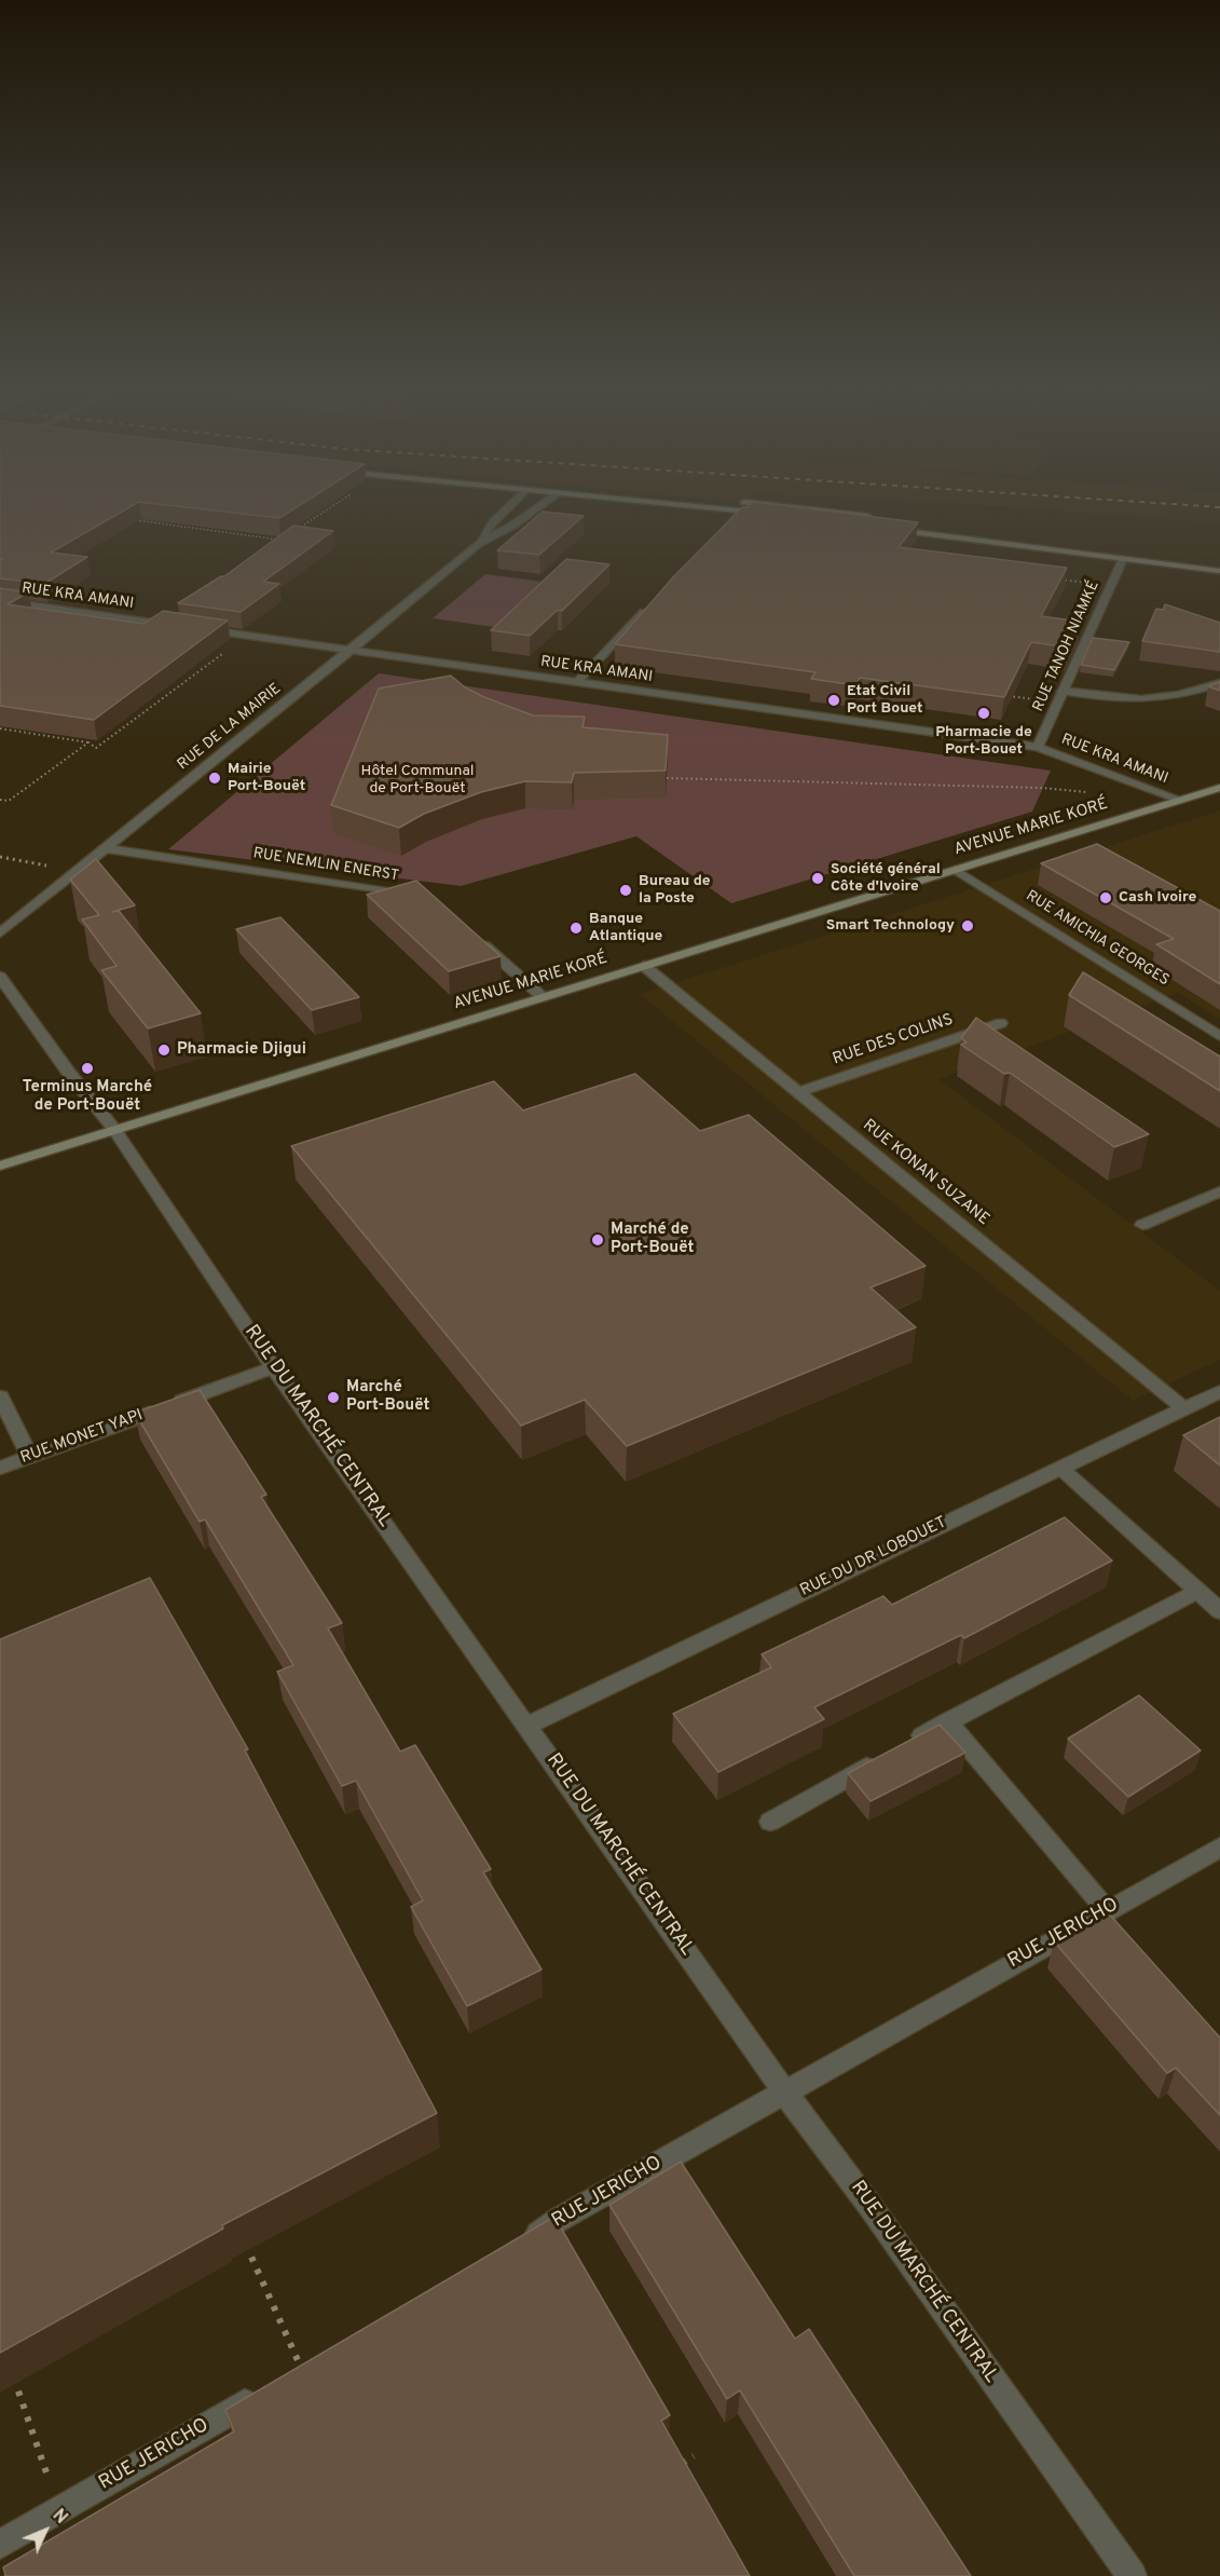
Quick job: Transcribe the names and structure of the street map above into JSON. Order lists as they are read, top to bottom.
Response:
{
  "streets": {
    "main road": ["AVENUE MARIE KORÉ"],
    "street": [
      "RUE KRA AMANI",
      "RUE TANOH NIAMKÉ",
      "RUE DE LA MAIRIE",
      "RUE NEMLIN ENERST",
      "RUE AMICHIA GEORGES",
      "RUE DES COLINS",
      "RUE KONAN SUZANE",
      "RUE DU MARCHÉ CENTRAL",
      "RUE MONET YAPI",
      "RUE DU DR LOBOUET",
      "RUE JERICHO"
    ]
  },
  "crossings": [
    ["RUE KRA AMANI", "RUE TANOH NIAMKÉ"],
    ["RUE KRA AMANI", "RUE DE LA MAIRIE"],
    ["RUE KRA AMANI", "AVENUE MARIE KORÉ"],
    ["RUE DE LA MAIRIE", "RUE NEMLIN ENERST"],
    ["AVENUE MARIE KORÉ", "RUE AMICHIA GEORGES"],
    ["AVENUE MARIE KORÉ", "RUE KONAN SUZANE"],
    ["AVENUE MARIE KORÉ", "RUE DU MARCHÉ CENTRAL"],
    ["RUE DES COLINS", "RUE KONAN SUZANE"],
    ["RUE KONAN SUZANE", "RUE DU DR LOBOUET"],
    ["RUE DU MARCHÉ CENTRAL", "RUE MONET YAPI"],
    ["RUE DU MARCHÉ CENTRAL", "RUE DU DR LOBOUET"],
    ["RUE DU MARCHÉ CENTRAL", "RUE JERICHO"]
  ],
  "parks": ["Hôtel Communal de Port-Bouët"],
  "places": [
    "Etat Civil Port Bouet",
    "Pharmacie de Port-Bouet",
    "Mairie Port-Bouët",
    "Société général Côte d'Ivoire",
    "Bureau de la Poste",
    "Cash Ivoire",
    "Smart Technology",
    "Banque Atlantique",
    "Pharmacie Djigui",
    "Terminus Marché de Port-Bouët",
    "Marché de Port-Bouët",
    "Marché Port-Bouët"
  ],
  "north": "top right"
}
